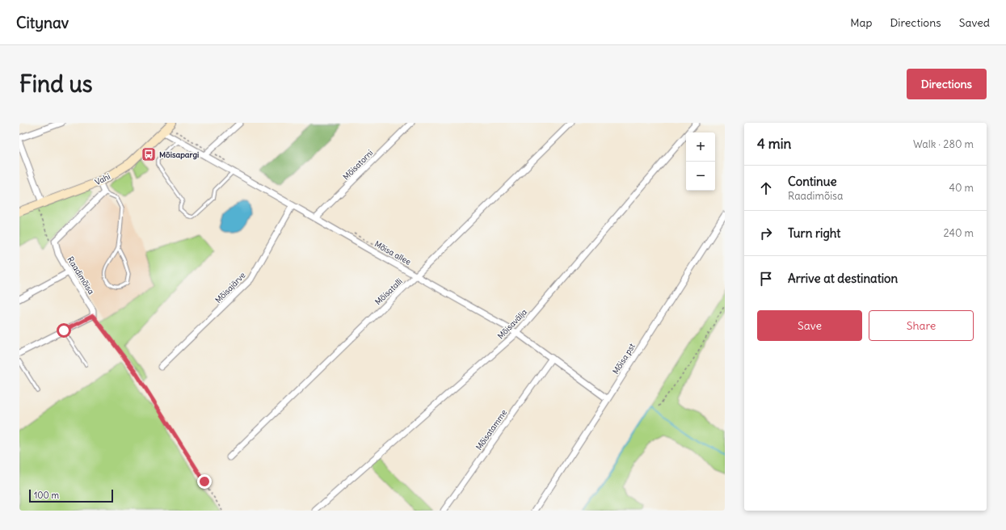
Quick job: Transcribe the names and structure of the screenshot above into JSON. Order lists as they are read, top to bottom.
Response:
{
  "streets": {
    "street": [
      "Mõisatorni",
      "Vahi",
      "Mõisa allee",
      "Raadimõisa",
      "Mõisajärve",
      "Mõisatalli",
      "Mõisavälja",
      "Mõisa pst",
      "Mõisatamme"
    ]
  },
  "crossings": [
    ["Mõisatorni", "Mõisa allee"],
    ["Vahi", "Mõisa allee"],
    ["Mõisa allee", "Mõisajärve"],
    ["Mõisa allee", "Mõisatalli"],
    ["Mõisa allee", "Mõisavälja"],
    ["Mõisa allee", "Mõisa pst"],
    ["Mõisa allee", "Mõisatamme"]
  ],
  "places": {
    "bus stop": ["Mõisapargi"]
  },
  "scale_bar": "100 m",
  "page": {
    "header": "Citynav",
    "nav": ["Map", "Directions", "Saved"],
    "buttons": [
      "Directions",
      ["Save", "Share"]
    ],
    "title": "Find us",
    "heading": ["4 min", "Walk · 280 m"],
    "map_buttons": ["+", "−"],
    "list": [
      ["Continue", "Raadimõisa", "40 m"],
      ["Turn right", "240 m"],
      "Arrive at destination"
    ],
    "scale": "100 m"
  }
}
